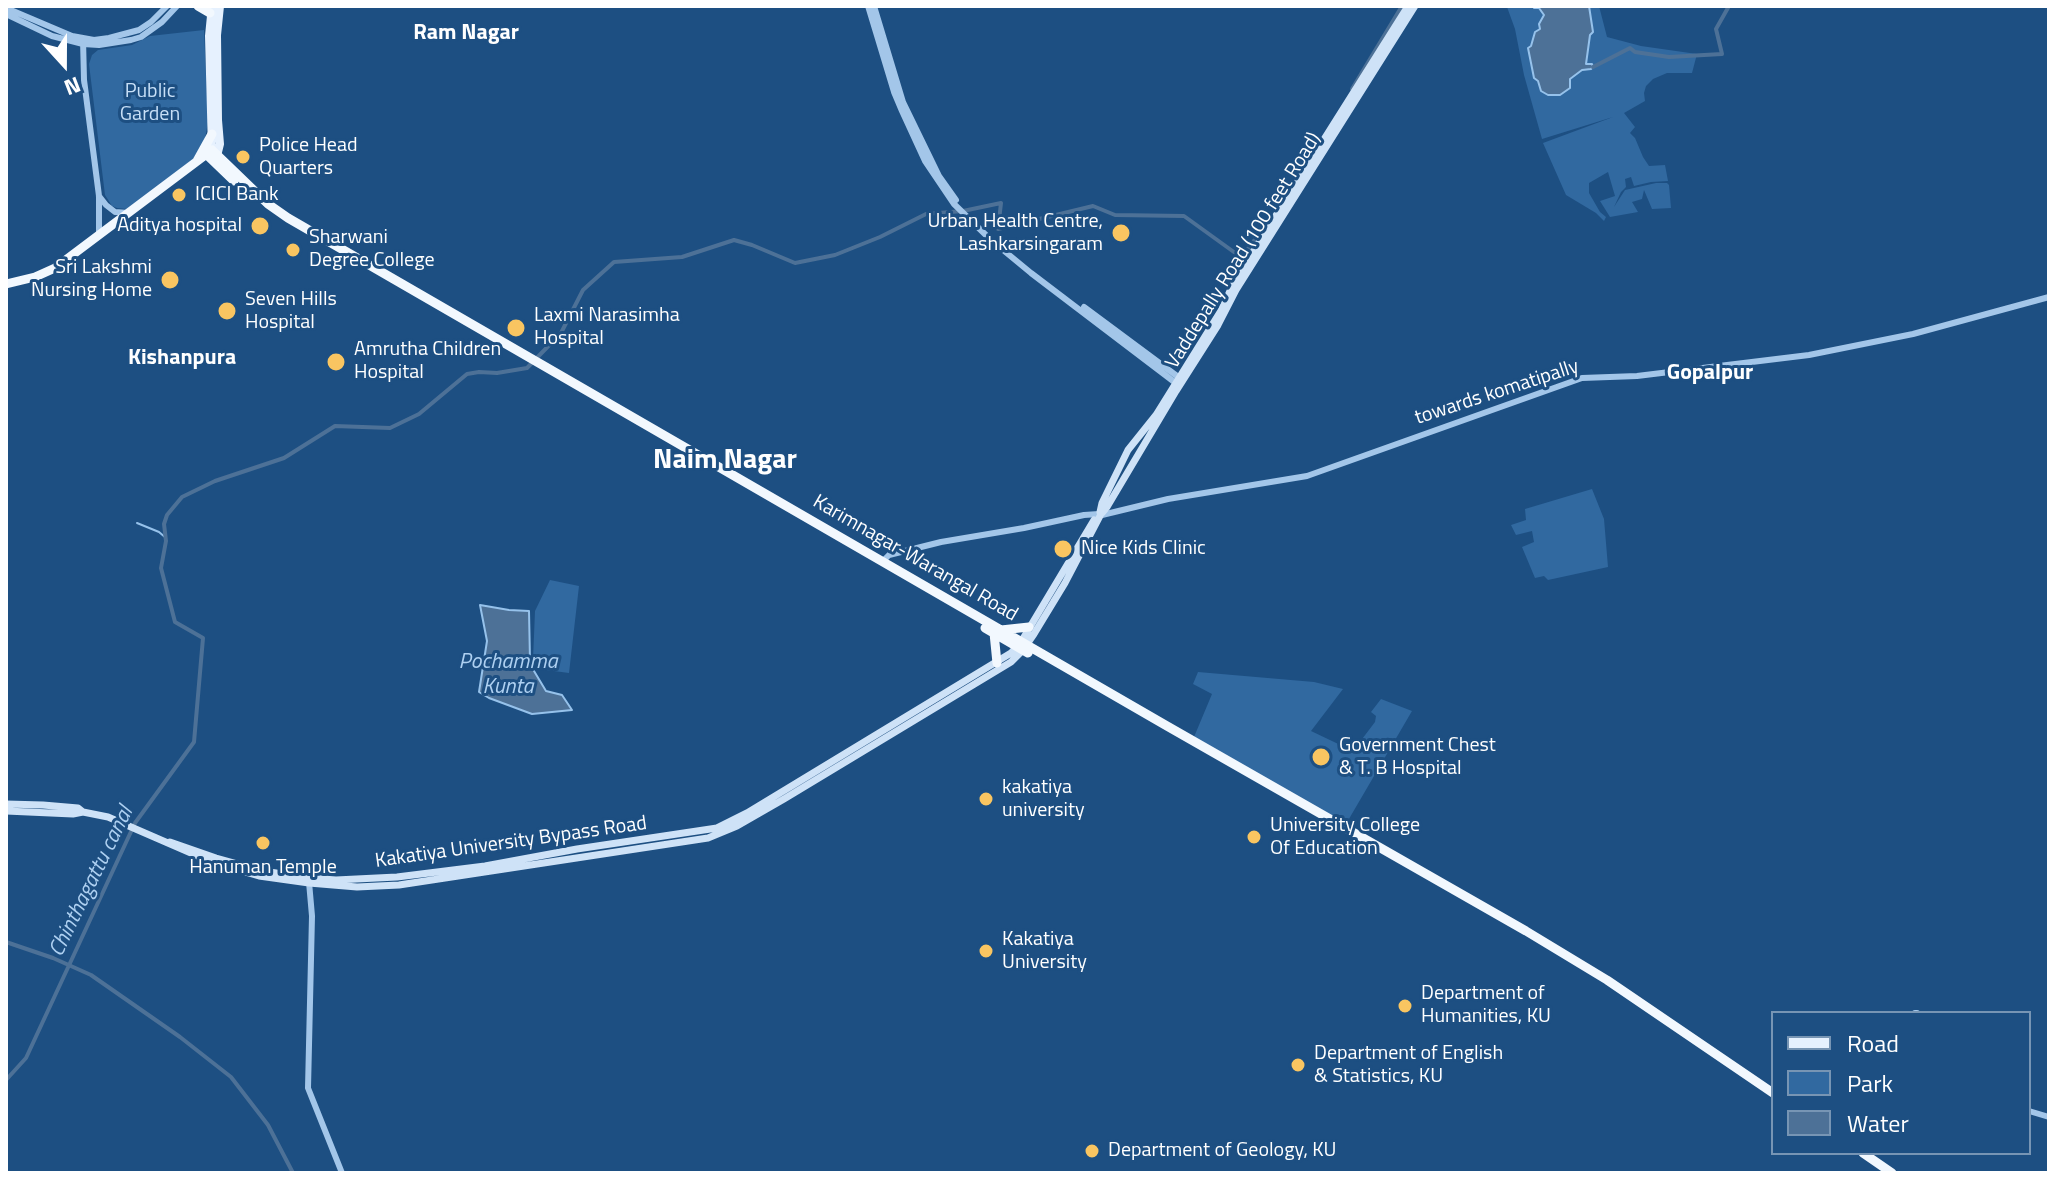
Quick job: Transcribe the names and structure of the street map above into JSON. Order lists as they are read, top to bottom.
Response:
{
  "streets": {
    "highway": ["Karimnagar-Warangal Road"],
    "main road": ["Vaddepally Road (100 feet Road)", "Kakatiya University Bypass Road"],
    "street": ["towards komatipally"]
  },
  "crossings": [
    ["Vaddepally Road (100 feet Road)", "towards komatipally"],
    ["towards komatipally", "Karimnagar-Warangal Road"],
    ["Karimnagar-Warangal Road", "Kakatiya University Bypass Road"]
  ],
  "districts": [
    "Ram Nagar",
    "Kishanpura",
    "Gopalpur",
    "Naim Nagar"
  ],
  "water": ["Pochamma Kunta", "Chinthagattu canal"],
  "parks": ["Public Garden"],
  "places": [
    "Police Head Quarters",
    "ICICI Bank",
    "Aditya hospital",
    "Urban Health Centre, Lashkarsingaram",
    "Sharwani Degree College",
    "Sri Lakshmi Nursing Home",
    "Seven Hills Hospital",
    "Laxmi Narasimha Hospital",
    "Amrutha Children Hospital",
    "Nice Kids Clinic",
    "Government Chest & T. B Hospital",
    "kakatiya university",
    "University College Of Education",
    "Hanuman Temple",
    "Kakatiya University",
    "Department of Humanities, KU",
    "Department of English & Statistics, KU",
    "Department of Geology, KU"
  ],
  "legend": ["Road", "Park", "Water"],
  "north": "bottom"
}
